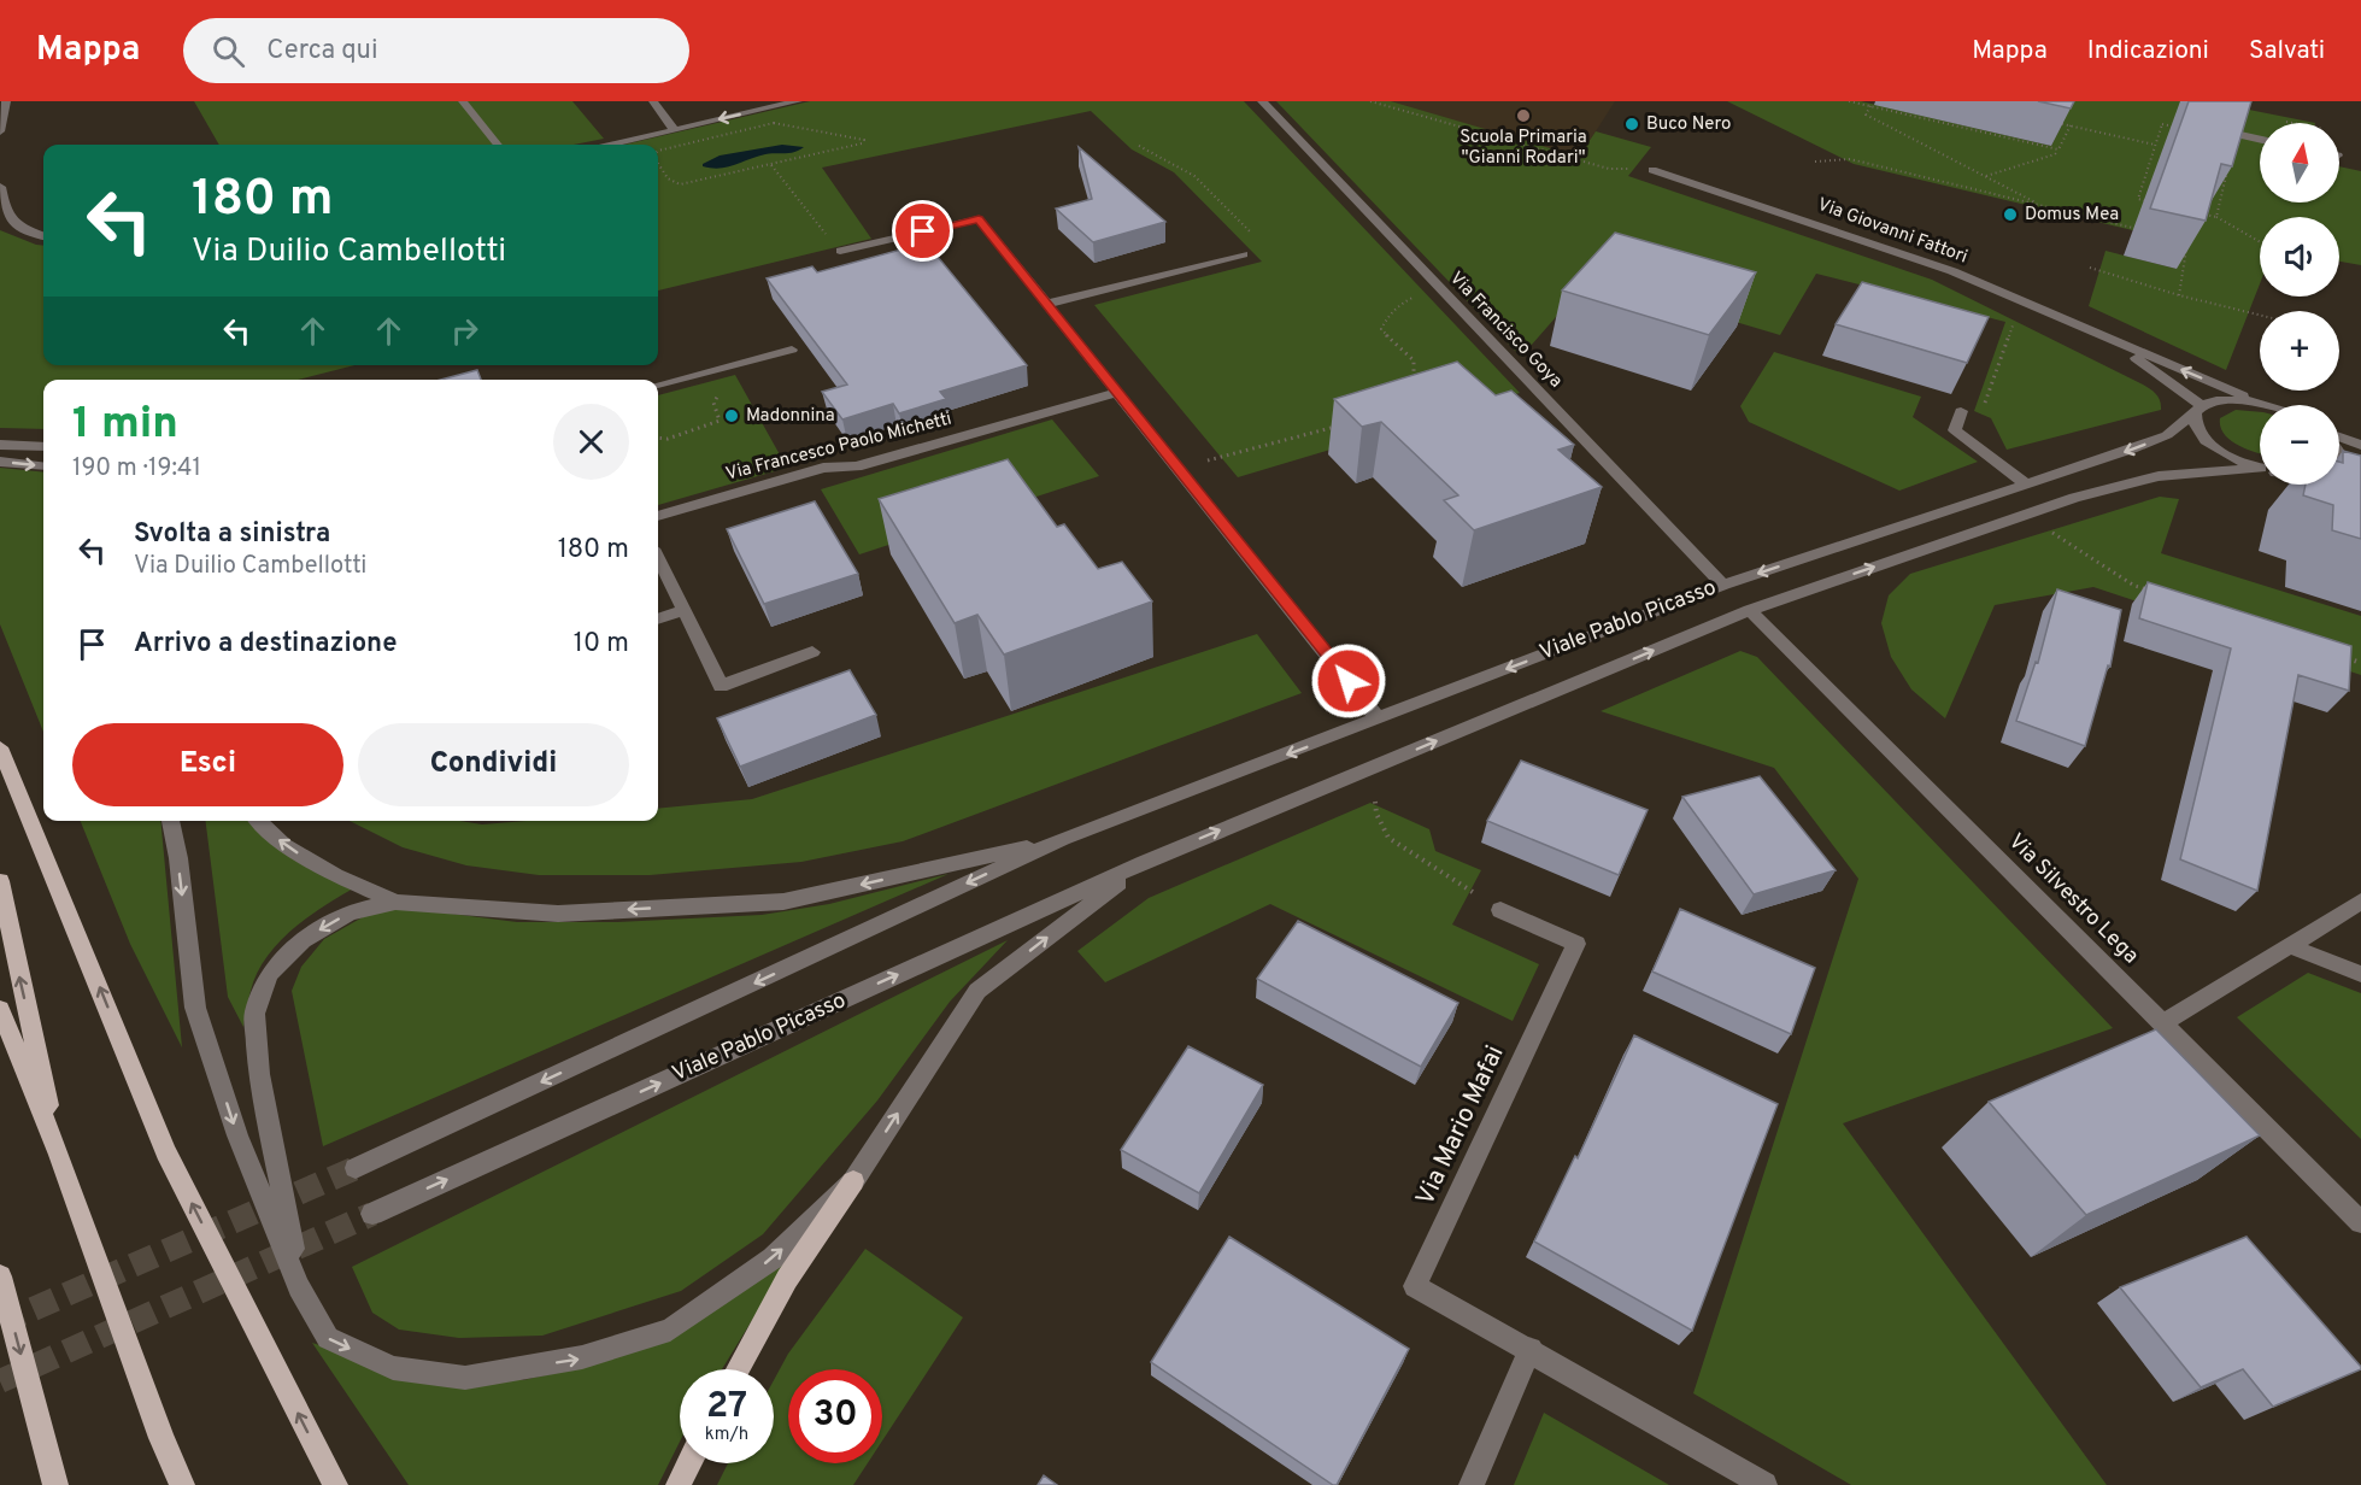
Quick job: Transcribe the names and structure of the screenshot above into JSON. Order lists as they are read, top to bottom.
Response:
{
  "streets": {
    "street": [
      "Via Giovanni Fattori",
      "Via Francisco Goya",
      "Via Francesco Paolo Michetti",
      "Viale Pablo Picasso",
      "Via Silvestro Lega",
      "Via Mario Mafai"
    ]
  },
  "crossings": [
    ["Via Giovanni Fattori", "Viale Pablo Picasso"],
    ["Via Francisco Goya", "Viale Pablo Picasso"],
    ["Viale Pablo Picasso", "Via Silvestro Lega"]
  ],
  "places": [
    "Scuola Primaria \"Gianni Rodari\"",
    "Buco Nero",
    "Domus Mea",
    "Madonnina"
  ],
  "north": "top",
  "page": {
    "header": "Mappa",
    "search": "Cerca qui",
    "nav": ["Mappa", "Indicazioni", "Salvati"],
    "map_buttons": ["+", "−"],
    "turn": ["180 m", "Via Duilio Cambellotti"],
    "heading": ["1 min", "190 m · 19:41"],
    "list": [
      {
        "name": "Svolta a sinistra",
        "note": "Via Duilio Cambellotti",
        "value": "180 m"
      },
      {
        "name": "Arrivo a destinazione",
        "value": "10 m"
      }
    ],
    "buttons": ["Esci", "Condividi"],
    "speed": "27 km/h",
    "limit": "30"
  }
}
